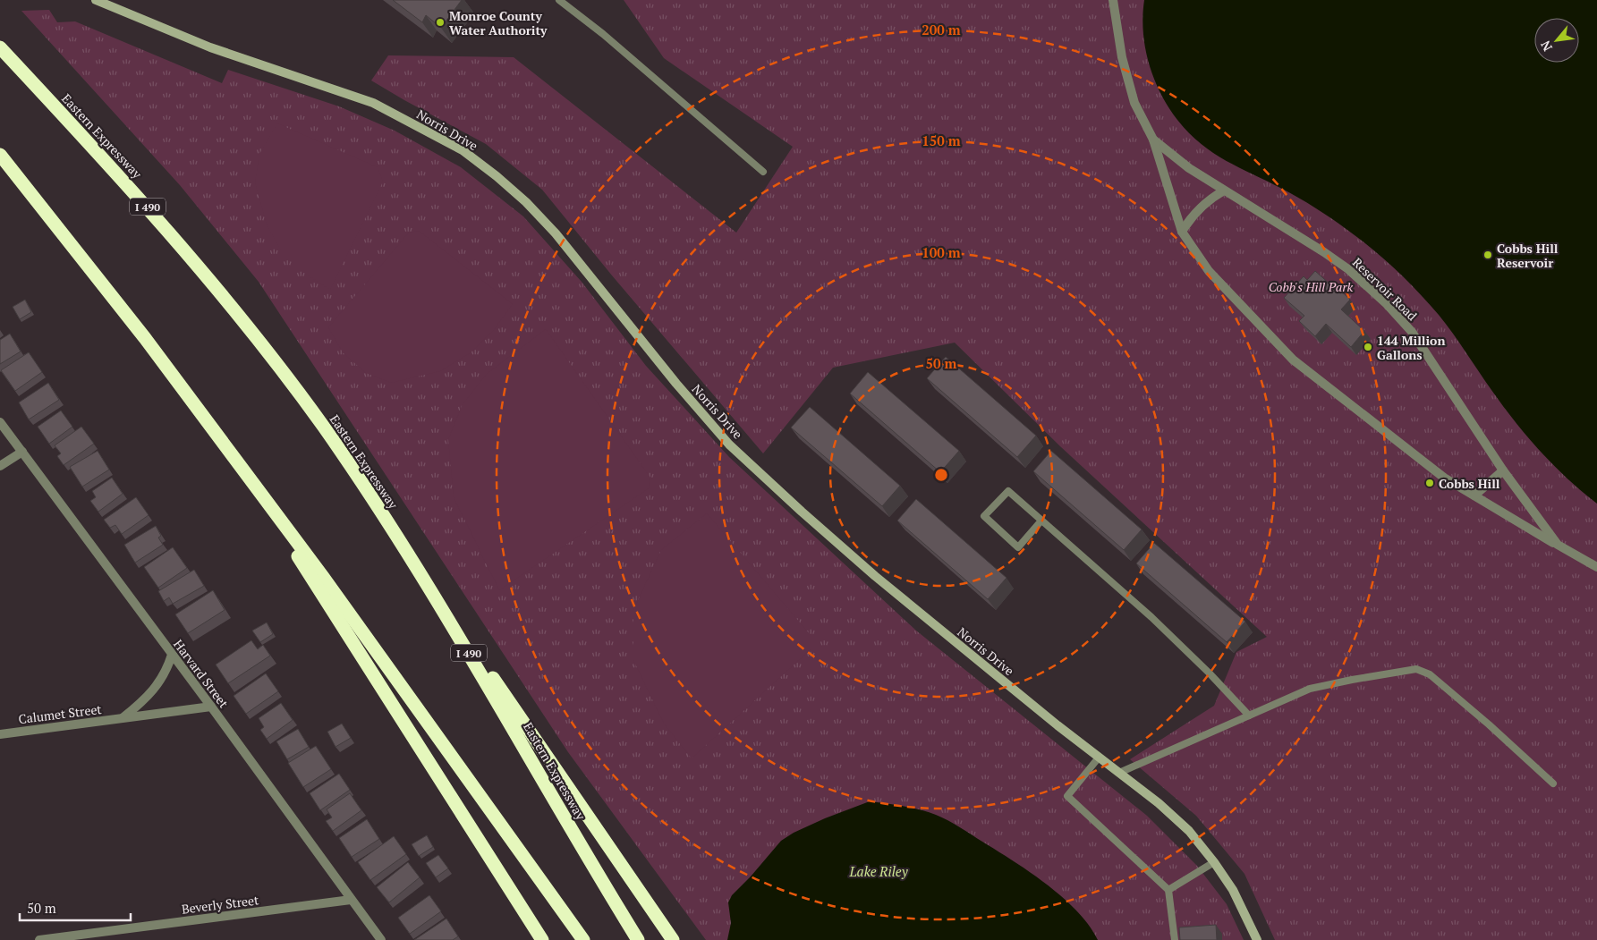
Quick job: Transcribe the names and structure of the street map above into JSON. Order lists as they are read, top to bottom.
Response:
{
  "streets": {
    "highway": ["Eastern Expressway", "I 490"],
    "street": [
      "Norris Drive",
      "Reservoir Road",
      "Harvard Street",
      "Calumet Street",
      "Beverly Street"
    ]
  },
  "crossings": [
    ["Harvard Street", "Calumet Street"],
    ["Harvard Street", "Beverly Street"]
  ],
  "water": ["Lake Riley"],
  "parks": ["Cobb's Hill Park"],
  "places": [
    "Monroe County Water Authority",
    "Cobbs Hill Reservoir",
    "144 Million Gallons",
    "Cobbs Hill"
  ],
  "scale_bar": "50 m",
  "north": "bottom left",
  "rings": [
    "200 m",
    "150 m",
    "100 m",
    "50 m"
  ]
}
